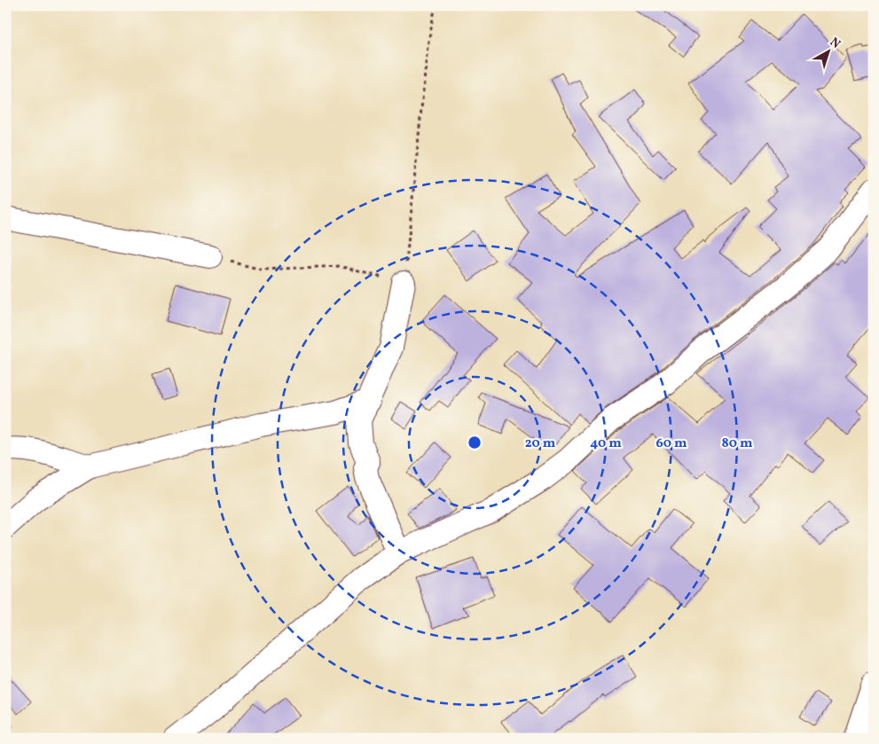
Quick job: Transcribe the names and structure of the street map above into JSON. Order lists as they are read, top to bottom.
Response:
{
  "north": "top right",
  "rings": [
    "20 m",
    "40 m",
    "60 m",
    "80 m"
  ]
}
